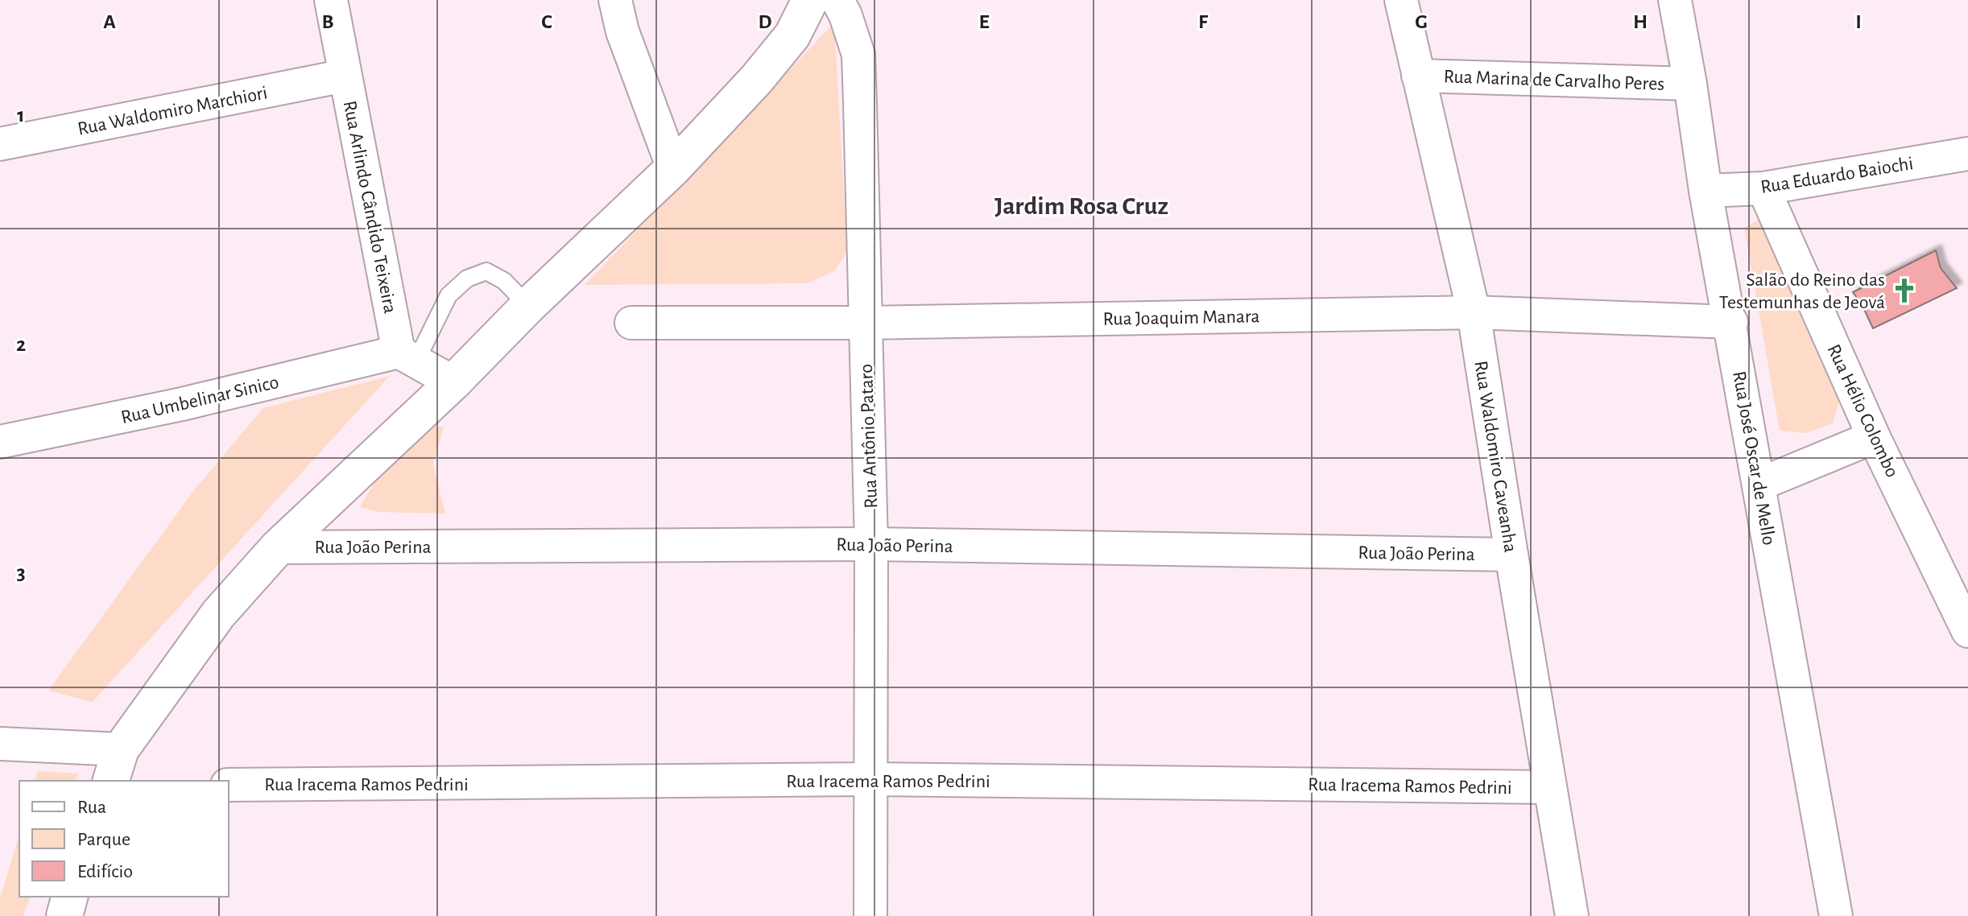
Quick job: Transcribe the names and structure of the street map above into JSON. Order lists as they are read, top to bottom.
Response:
{
  "streets": {
    "street": [
      "Rua Marina de Carvalho Peres",
      "Rua Waldomiro Marchiori",
      "Rua Eduardo Baiochi",
      "Rua Arlindo Cândido Teixeira",
      "Rua Joaquim Manara",
      "Rua Umbelinar Sinico",
      "Rua Hélio Colombo",
      "Rua Antônio Pataro",
      "Rua Waldomiro Caveanha",
      "Rua José Oscar de Mello",
      "Rua João Perina",
      "Rua Iracema Ramos Pedrini"
    ]
  },
  "crossings": [
    ["Rua Marina de Carvalho Peres", "Rua Waldomiro Caveanha"],
    ["Rua Marina de Carvalho Peres", "Rua José Oscar de Mello"],
    ["Rua Waldomiro Marchiori", "Rua Arlindo Cândido Teixeira"],
    ["Rua Eduardo Baiochi", "Rua Hélio Colombo"],
    ["Rua Eduardo Baiochi", "Rua José Oscar de Mello"],
    ["Rua Arlindo Cândido Teixeira", "Rua Umbelinar Sinico"],
    ["Rua Joaquim Manara", "Rua Antônio Pataro"],
    ["Rua Joaquim Manara", "Rua Waldomiro Caveanha"],
    ["Rua Joaquim Manara", "Rua José Oscar de Mello"],
    ["Rua Antônio Pataro", "Rua João Perina"],
    ["Rua Antônio Pataro", "Rua Iracema Ramos Pedrini"],
    ["Rua Waldomiro Caveanha", "Rua João Perina"],
    ["Rua Waldomiro Caveanha", "Rua Iracema Ramos Pedrini"]
  ],
  "districts": ["Jardim Rosa Cruz"],
  "places": {
    "church": ["Salão do Reino das Testemunhas de Jeová"]
  },
  "legend": ["Rua", "Parque", "Edifício"],
  "grid": {
    "columns": [
      "A",
      "B",
      "C",
      "D",
      "E",
      "F",
      "G",
      "H",
      "I"
    ],
    "rows": ["1", "2", "3"]
  }
}
